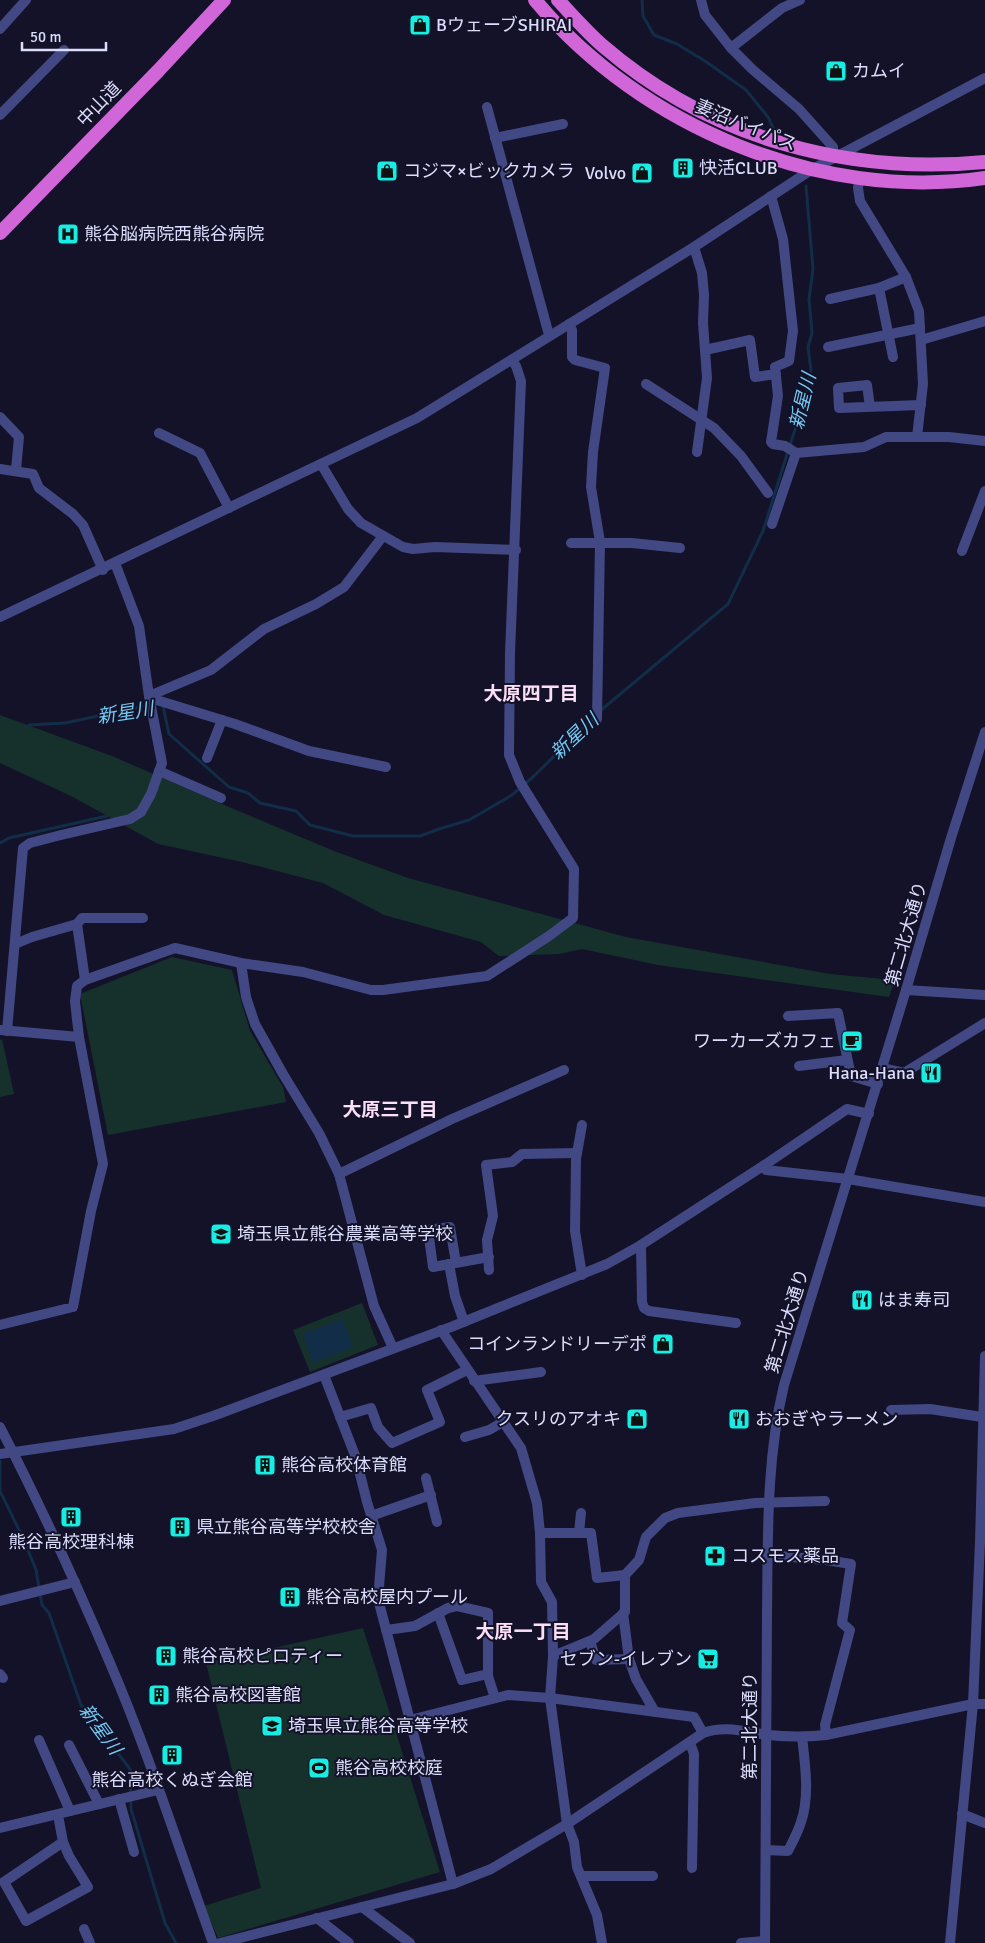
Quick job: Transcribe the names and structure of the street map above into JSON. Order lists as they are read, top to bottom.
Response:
{
  "streets": {
    "highway": ["中山道", "妻沼バイパス"],
    "street": ["第二北大通り"]
  },
  "districts": ["大原四丁目", "大原三丁目", "大原一丁目"],
  "water": ["新星川"],
  "places": {
    "shop": [
      "BウェーブSHIRAI",
      "カムイ",
      "コジマ×ビックカメラ",
      "Volvo",
      "コインランドリーデポ",
      "クスリのアオキ"
    ],
    "building": [
      "快活CLUB",
      "熊谷高校体育館",
      "熊谷高校理科棟",
      "県立熊谷高等学校校舎",
      "熊谷高校屋内プール",
      "熊谷高校ピロティー",
      "熊谷高校図書館",
      "熊谷高校くぬぎ会館"
    ],
    "hospital": ["熊谷脳病院西熊谷病院"],
    "cafe": ["ワーカーズカフェ"],
    "restaurant": ["Hana-Hana", "はま寿司", "おおぎやラーメン"],
    "school or university": ["埼玉県立熊谷農業高等学校", "埼玉県立熊谷高等学校"],
    "pharmacy": ["コスモス薬品"],
    "supermarket": ["セブン-イレブン"],
    "sports": ["熊谷高校校庭"]
  },
  "scale_bar": "50 m"
}
